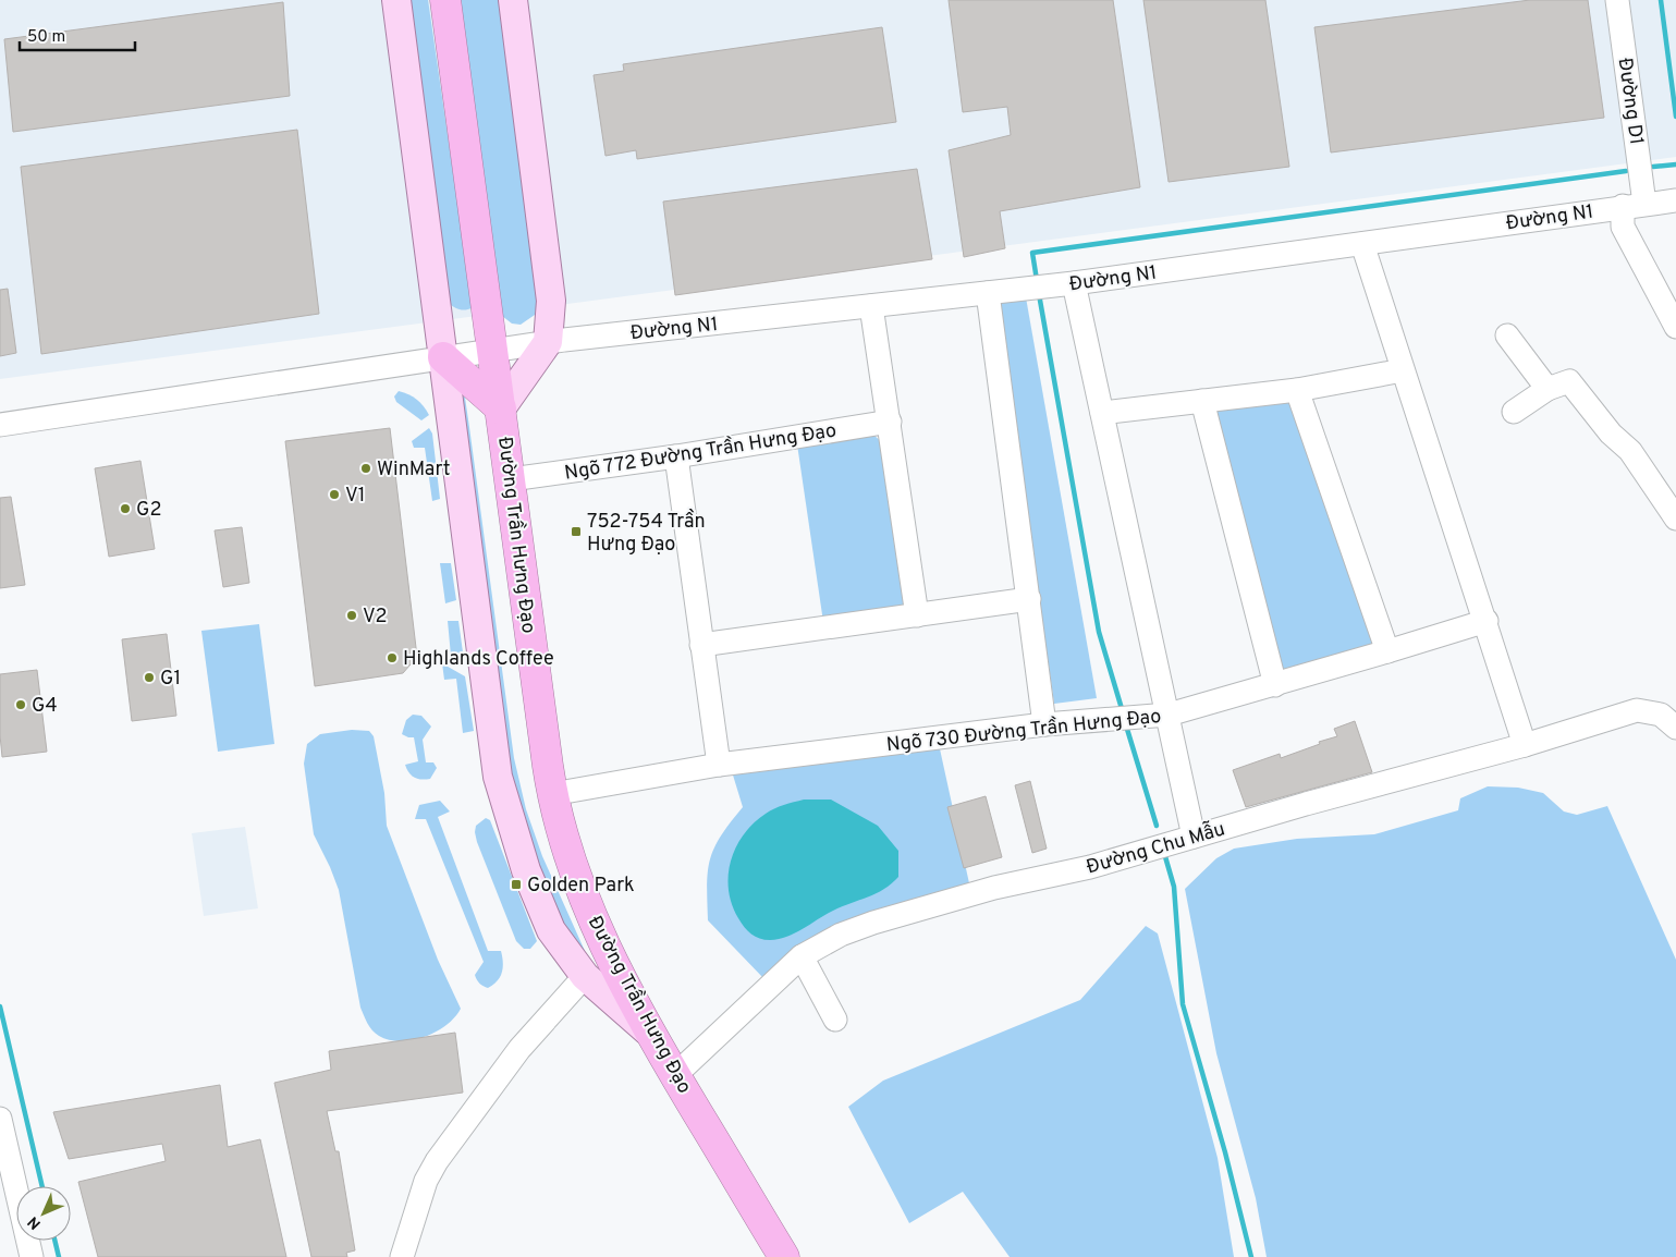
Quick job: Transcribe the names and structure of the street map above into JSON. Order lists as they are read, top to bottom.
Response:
{
  "streets": {
    "highway": ["Đường Trần Hưng Đạo"],
    "street": [
      "Đường D1",
      "Đường N1",
      "Ngõ 772 Đường Trần Hưng Đạo",
      "Ngõ 730 Đường Trần Hưng Đạo",
      "Đường Chu Mẫu"
    ]
  },
  "crossings": [
    ["Đường D1", "Đường N1"],
    ["Đường N1", "Đường Trần Hưng Đạo"],
    ["Ngõ 772 Đường Trần Hưng Đạo", "Đường Trần Hưng Đạo"],
    ["Đường Trần Hưng Đạo", "Ngõ 730 Đường Trần Hưng Đạo"],
    ["Đường Trần Hưng Đạo", "Đường Chu Mẫu"]
  ],
  "places": {
    "other": [
      "WinMart",
      "V1",
      "G2",
      "V2",
      "Highlands Coffee",
      "G1",
      "G4"
    ],
    "transit": ["752-754 Trần Hưng Đạo", "Golden Park"]
  },
  "scale_bar": "50 m",
  "north": "bottom left"
}
